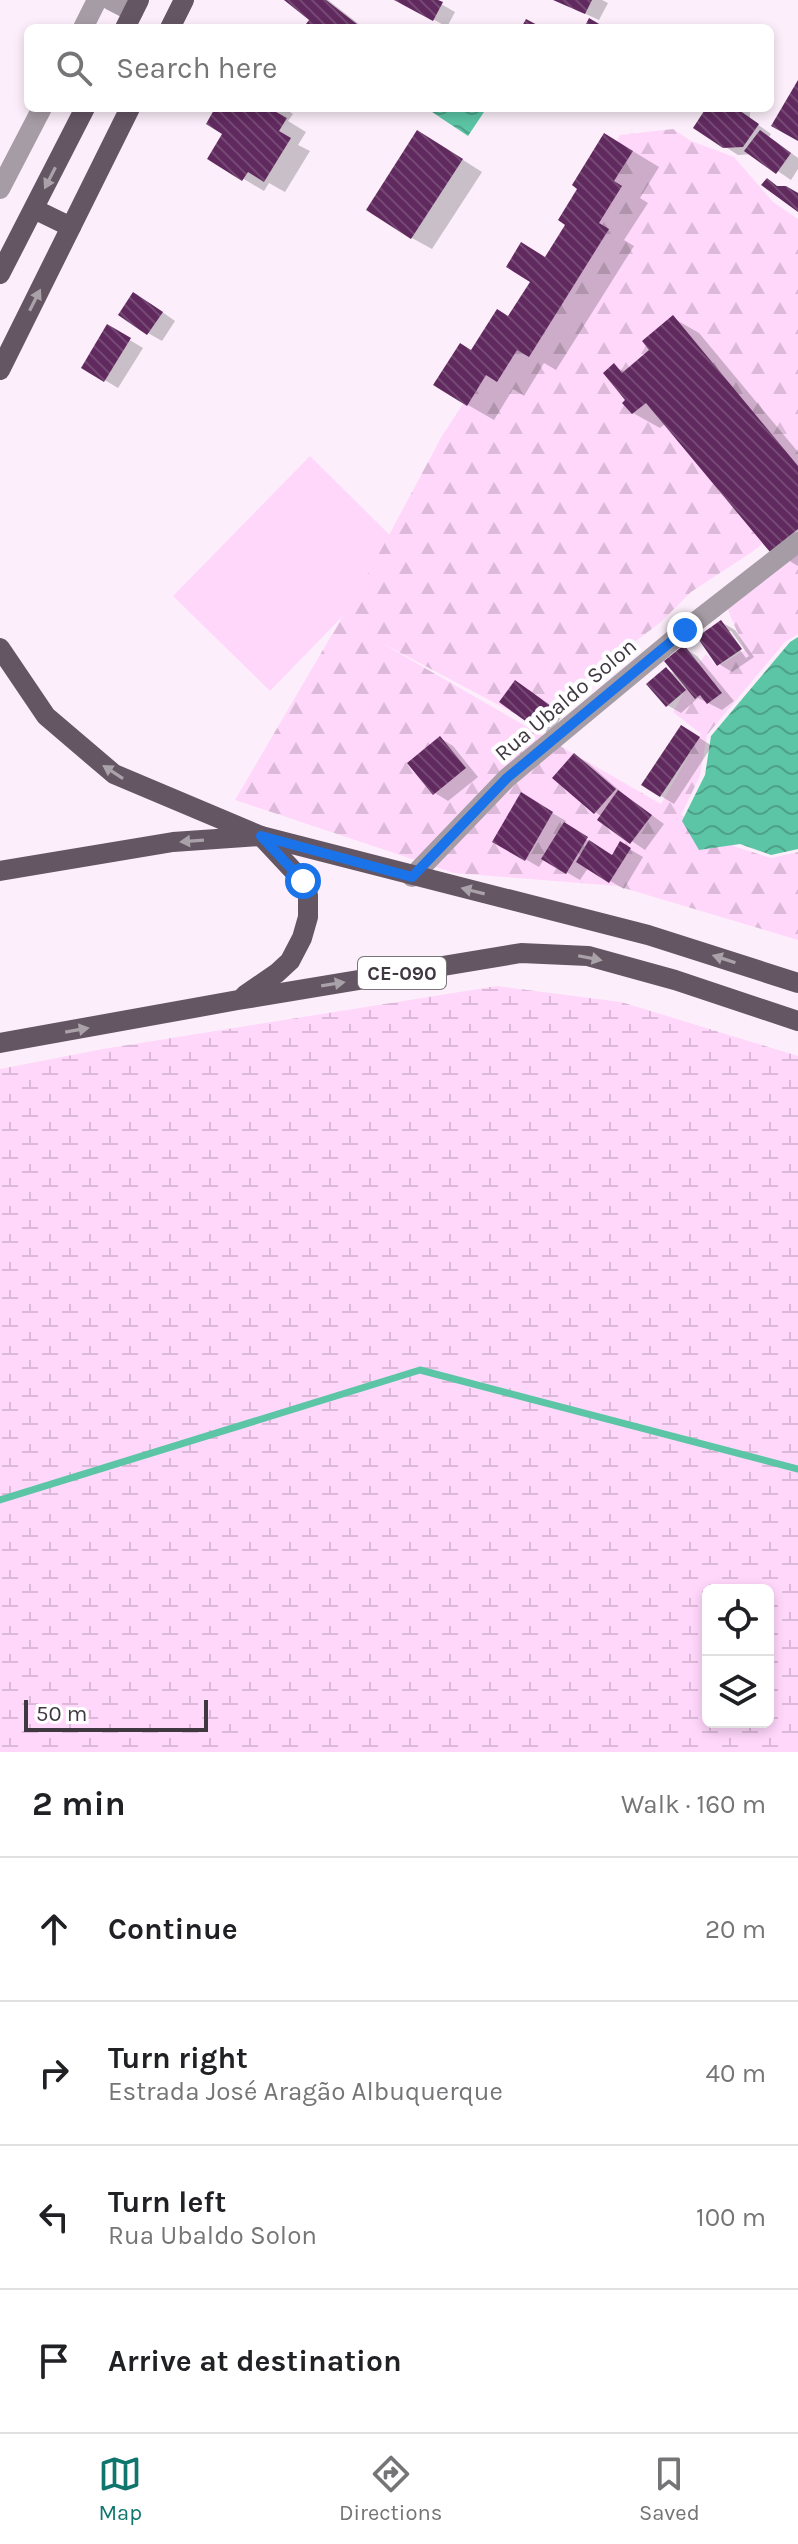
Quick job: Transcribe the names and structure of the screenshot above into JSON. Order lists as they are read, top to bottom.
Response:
{
  "streets": {
    "main road": ["CE-090"],
    "street": ["Rua Ubaldo Solon"]
  },
  "scale_bar": "50 m",
  "page": {
    "search": "Search here",
    "scale": "50 m",
    "heading": ["2 min", "Walk · 160 m"],
    "list": [
      ["Continue", "20 m"],
      ["Turn right", "Estrada José Aragão Albuquerque", "40 m"],
      ["Turn left", "Rua Ubaldo Solon", "100 m"],
      "Arrive at destination"
    ],
    "nav": ["Map", "Directions", "Saved"]
  }
}
